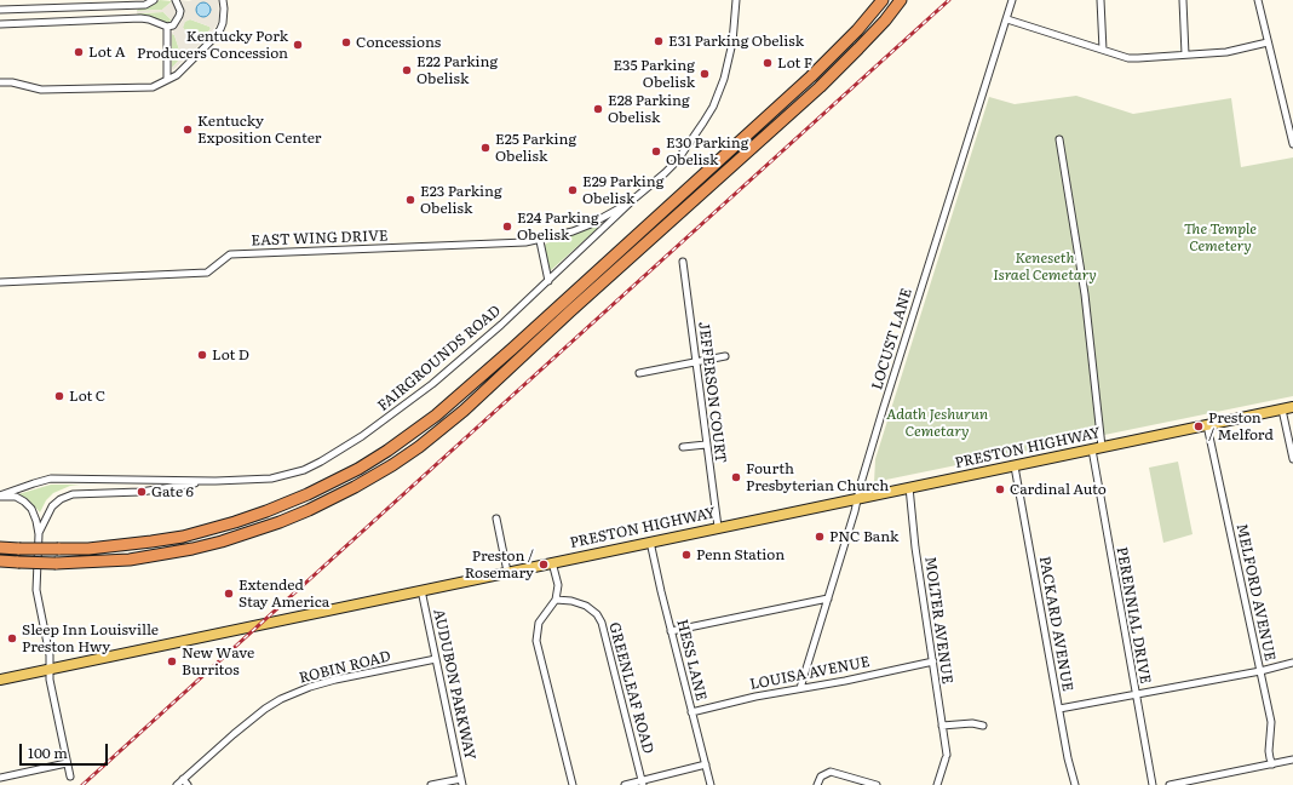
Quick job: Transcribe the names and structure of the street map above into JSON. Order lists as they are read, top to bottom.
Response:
{
  "streets": {
    "main road": ["PRESTON HIGHWAY"],
    "street": [
      "EAST WING DRIVE",
      "LOCUST LANE",
      "FAIRGROUNDS ROAD",
      "JEFFERSON COURT",
      "MELFORD AVENUE",
      "PERENNIAL DRIVE",
      "MOLTER AVENUE",
      "PACKARD AVENUE",
      "HESS LANE",
      "ROBIN ROAD",
      "LOUISA AVENUE",
      "AUDUBON PARKWAY",
      "GREENLEAF ROAD"
    ]
  },
  "crossings": [
    ["EAST WING DRIVE", "FAIRGROUNDS ROAD"],
    ["LOCUST LANE", "PRESTON HIGHWAY"],
    ["LOCUST LANE", "LOUISA AVENUE"],
    ["JEFFERSON COURT", "PRESTON HIGHWAY"],
    ["PRESTON HIGHWAY", "MELFORD AVENUE"],
    ["PRESTON HIGHWAY", "PERENNIAL DRIVE"],
    ["PRESTON HIGHWAY", "MOLTER AVENUE"],
    ["PRESTON HIGHWAY", "PACKARD AVENUE"],
    ["PRESTON HIGHWAY", "HESS LANE"],
    ["PRESTON HIGHWAY", "AUDUBON PARKWAY"],
    ["MOLTER AVENUE", "LOUISA AVENUE"],
    ["HESS LANE", "LOUISA AVENUE"],
    ["ROBIN ROAD", "AUDUBON PARKWAY"]
  ],
  "parks": ["The Temple Cemetery", "Keneseth Israel Cemetary", "Adath Jeshurun Cemetary"],
  "places": [
    "E31 Parking Obelisk",
    "Concessions",
    "Kentucky Pork Producers Concession",
    "Lot A",
    "Lot F",
    "E22 Parking Obelisk",
    "E35 Parking Obelisk",
    "E28 Parking Obelisk",
    "Kentucky Exposition Center",
    "E25 Parking Obelisk",
    "E30 Parking Obelisk",
    "E29 Parking Obelisk",
    "E23 Parking Obelisk",
    "E24 Parking Obelisk",
    "Lot D",
    "Lot C",
    "Preston / Melford",
    "Fourth Presbyterian Church",
    "Cardinal Auto",
    "Gate 6",
    "PNC Bank",
    "Penn Station",
    "Preston / Rosemary",
    "Extended Stay America",
    "Sleep Inn Louisville Preston Hwy",
    "New Wave Burritos"
  ],
  "scale_bar": "100 m"
}
